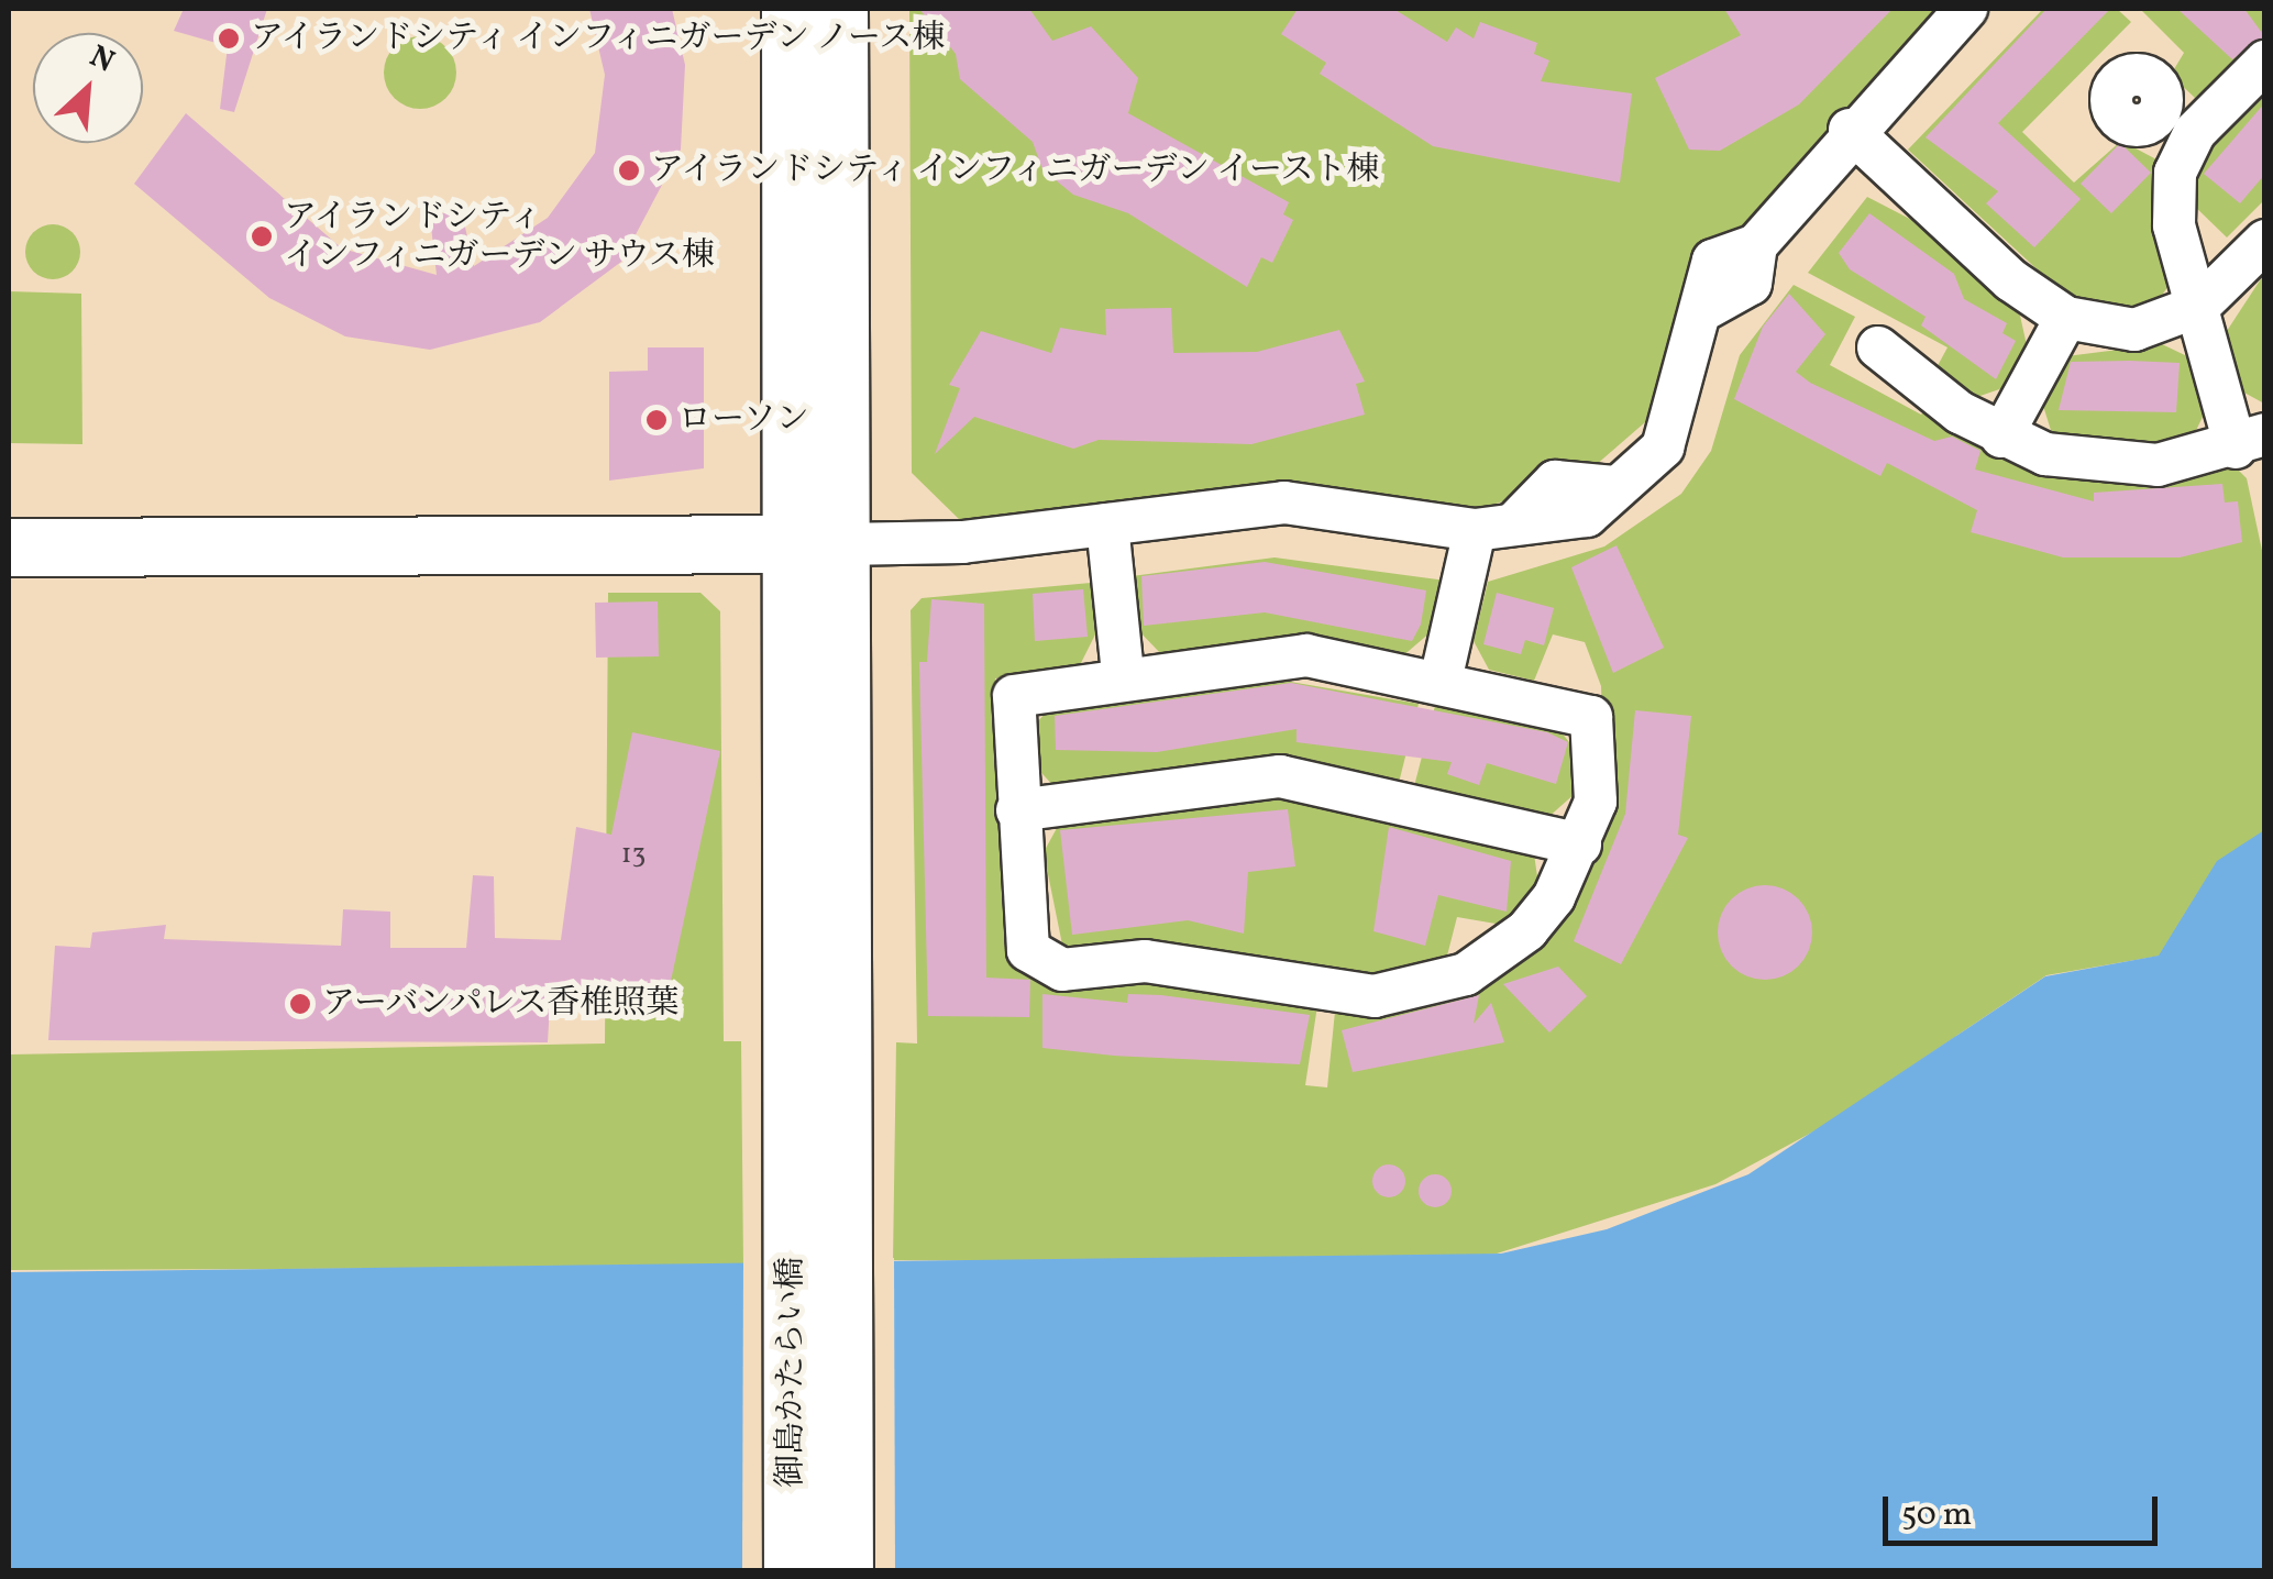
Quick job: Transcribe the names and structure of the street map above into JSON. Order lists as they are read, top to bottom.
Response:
{
  "streets": {
    "street": ["御島かたらい橋"]
  },
  "places": [
    "アイランドシティ インフィニガーデン ノース棟",
    "アイランドシティ インフィニガーデン イースト棟",
    "アイランドシティ インフィニガーデン サウス棟",
    "ローソン",
    "アーバンパレス香椎照葉"
  ],
  "house_numbers": ["13"],
  "scale_bar": "50 m",
  "north": "top right"
}
